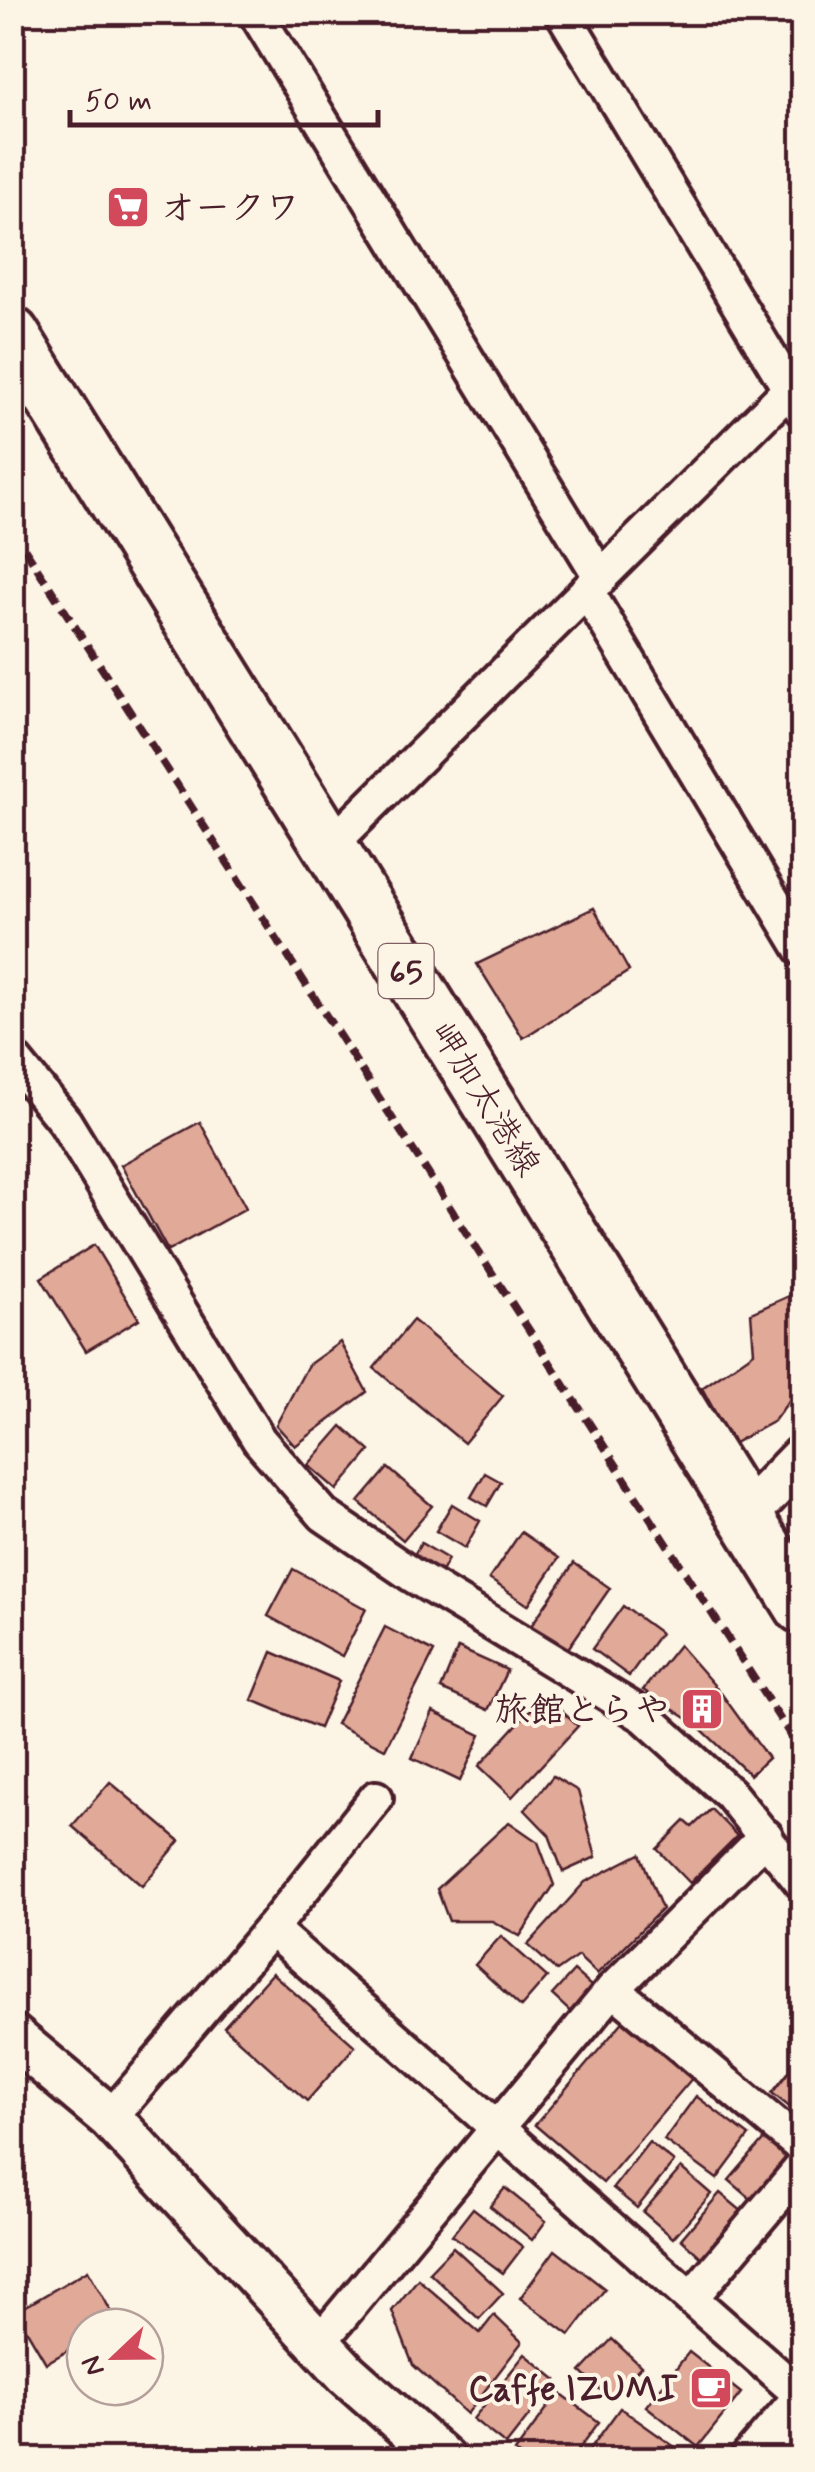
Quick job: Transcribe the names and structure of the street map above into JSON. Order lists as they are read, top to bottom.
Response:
{
  "streets": {
    "main road": ["65", "岬加太港線"]
  },
  "places": {
    "supermarket": ["オークワ"],
    "building": ["旅館とらや"],
    "cafe": ["Caffe IZUMI"]
  },
  "scale_bar": "50 m",
  "north": "left"
}
